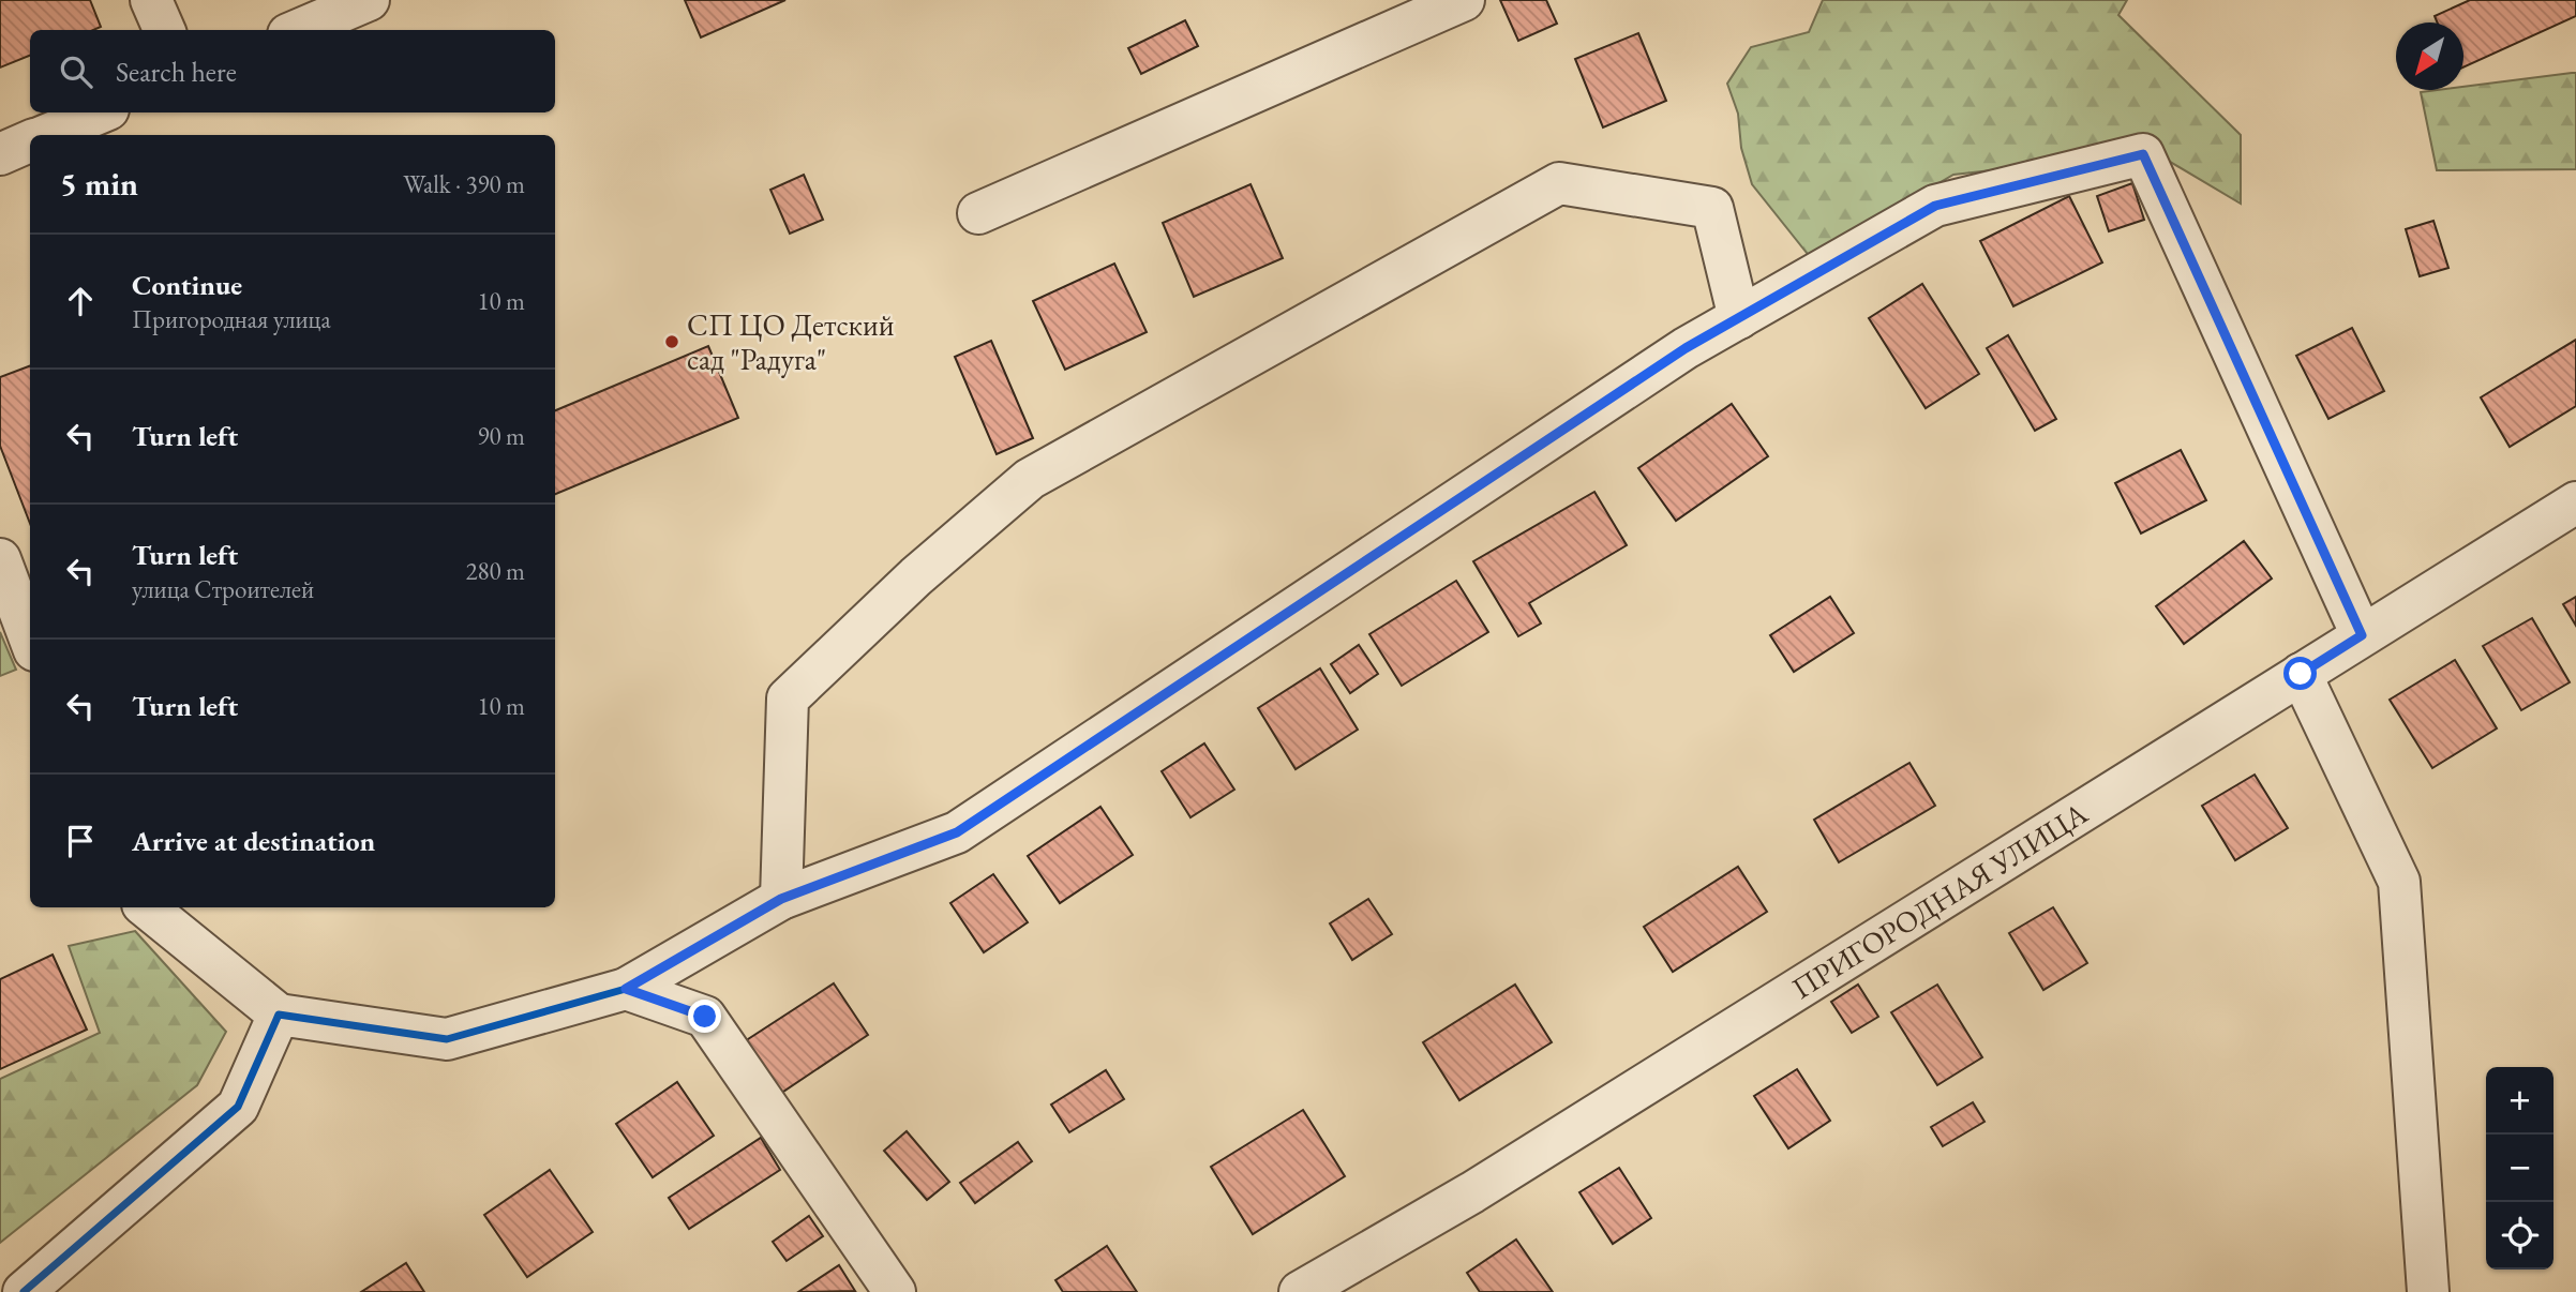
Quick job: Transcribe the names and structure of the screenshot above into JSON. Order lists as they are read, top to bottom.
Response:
{
  "streets": {
    "street": ["ПРИГОРОДНАЯ УЛИЦА"]
  },
  "places": ["СП ЦО Детский сад \"Радуга\""],
  "north": "bottom left",
  "page": {
    "search": "Search here",
    "heading": ["5 min", "Walk · 390 m"],
    "list": [
      ["Continue", "Пригородная улица", "10 m"],
      ["Turn left", "90 m"],
      ["Turn left", "улица Строителей", "280 m"],
      ["Turn left", "10 m"],
      "Arrive at destination"
    ],
    "map_buttons": ["+", "−"]
  }
}
